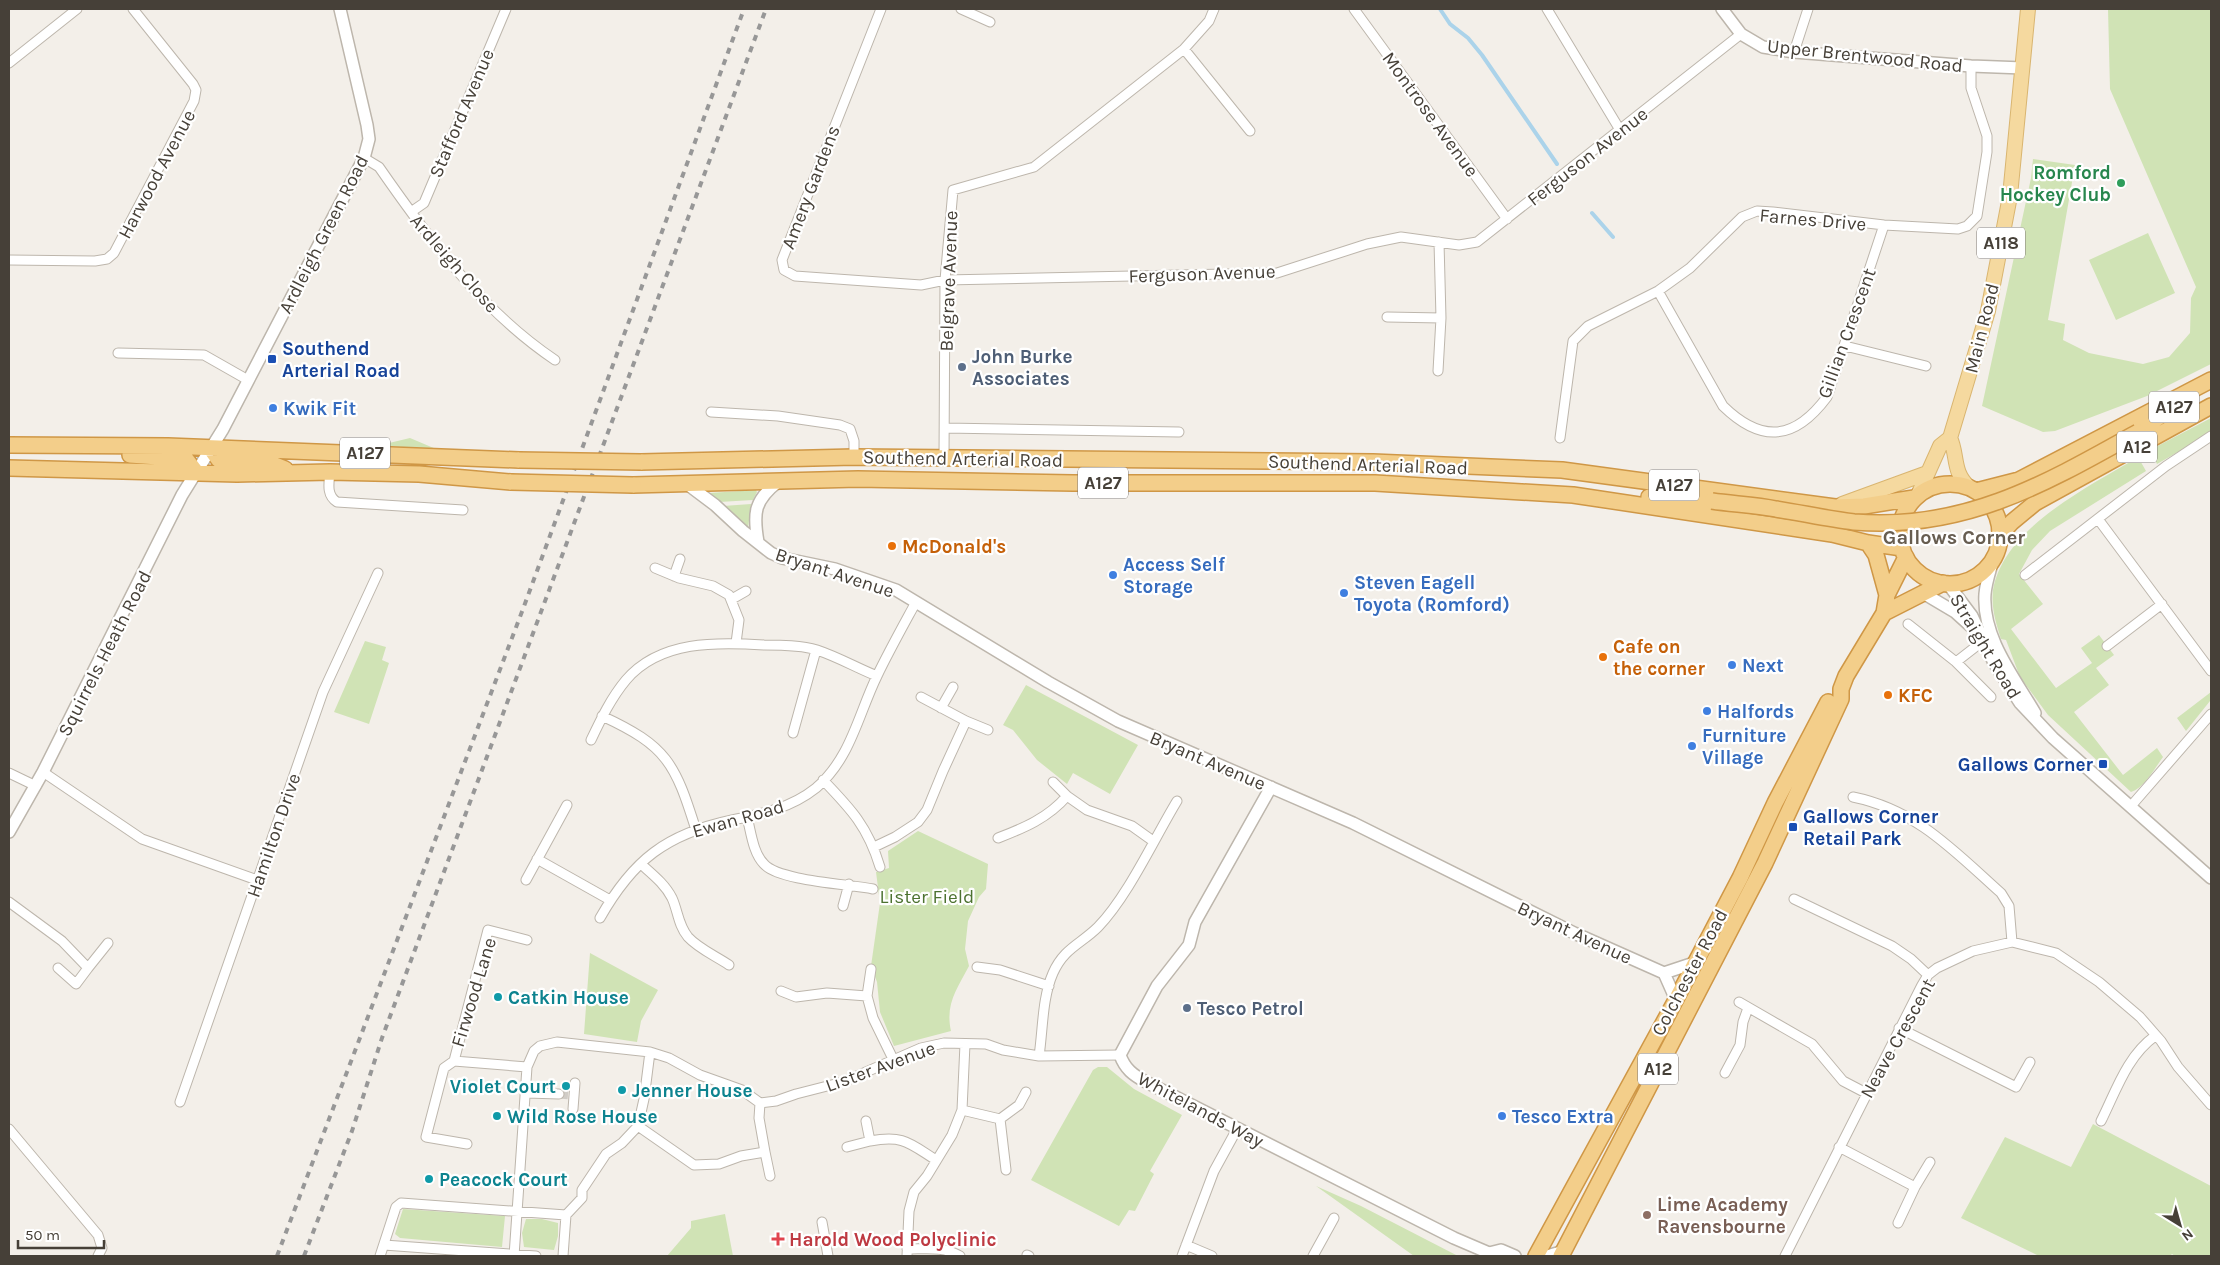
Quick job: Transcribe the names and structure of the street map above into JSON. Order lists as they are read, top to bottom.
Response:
{
  "streets": {
    "highway": [
      "A127",
      "A12",
      "Southend Arterial Road",
      "Colchester Road"
    ],
    "main road": ["A118", "Main Road"],
    "street": [
      "Upper Brentwood Road",
      "Stafford Avenue",
      "Montrose Avenue",
      "Ferguson Avenue",
      "Harwood Avenue",
      "Amery Gardens",
      "Farnes Drive",
      "Ardleigh Green Road",
      "Ardleigh Close",
      "Belgrave Avenue",
      "Gillian Crescent",
      "Bryant Avenue",
      "Straight Road",
      "Squirrels Heath Road",
      "Ewan Road",
      "Hamilton Drive",
      "Firwood Lane",
      "Neave Crescent",
      "Lister Avenue",
      "Whitelands Way"
    ]
  },
  "crossings": [
    ["Upper Brentwood Road", "Ferguson Avenue"],
    ["Upper Brentwood Road", "Farnes Drive"],
    ["Upper Brentwood Road", "Main Road"],
    ["Stafford Avenue", "Ardleigh Close"],
    ["Montrose Avenue", "Ferguson Avenue"],
    ["Ferguson Avenue", "Amery Gardens"],
    ["Ferguson Avenue", "Belgrave Avenue"],
    ["Amery Gardens", "Belgrave Avenue"],
    ["Farnes Drive", "Gillian Crescent"],
    ["Ardleigh Green Road", "Ardleigh Close"],
    ["Ardleigh Green Road", "A127"],
    ["Ardleigh Green Road", "Southend Arterial Road"],
    ["Ardleigh Green Road", "Squirrels Heath Road"],
    ["Belgrave Avenue", "Southend Arterial Road"],
    ["Main Road", "A12"],
    ["Main Road", "Southend Arterial Road"],
    ["Main Road", "Straight Road"],
    ["Main Road", "Colchester Road"],
    ["A127", "A12"],
    ["A127", "Southend Arterial Road"],
    ["A127", "Squirrels Heath Road"],
    ["A12", "Southend Arterial Road"],
    ["A12", "Straight Road"],
    ["A12", "Colchester Road"],
    ["Southend Arterial Road", "Bryant Avenue"],
    ["Southend Arterial Road", "Straight Road"],
    ["Southend Arterial Road", "Squirrels Heath Road"],
    ["Southend Arterial Road", "Colchester Road"],
    ["Bryant Avenue", "Ewan Road"],
    ["Bryant Avenue", "Whitelands Way"],
    ["Straight Road", "Colchester Road"],
    ["Lister Avenue", "Whitelands Way"]
  ],
  "districts": ["Gallows Corner"],
  "parks": ["Lister Field"],
  "places": {
    "other": [
      "Romford Hockey Club",
      "John Burke Associates",
      "Kwik Fit",
      "McDonald's",
      "Access Self Storage",
      "Steven Eagell Toyota (Romford)",
      "Cafe on the corner",
      "Next",
      "KFC",
      "Halfords",
      "Furniture Village",
      "Catkin House",
      "Tesco Petrol",
      "Violet Court",
      "Jenner House",
      "Wild Rose House",
      "Tesco Extra",
      "Peacock Court",
      "Lime Academy Ravensbourne"
    ],
    "transit": ["Southend Arterial Road", "Gallows Corner", "Gallows Corner Retail Park"],
    "health": ["Harold Wood Polyclinic"]
  },
  "scale_bar": "50 m",
  "north": "bottom right"
}
